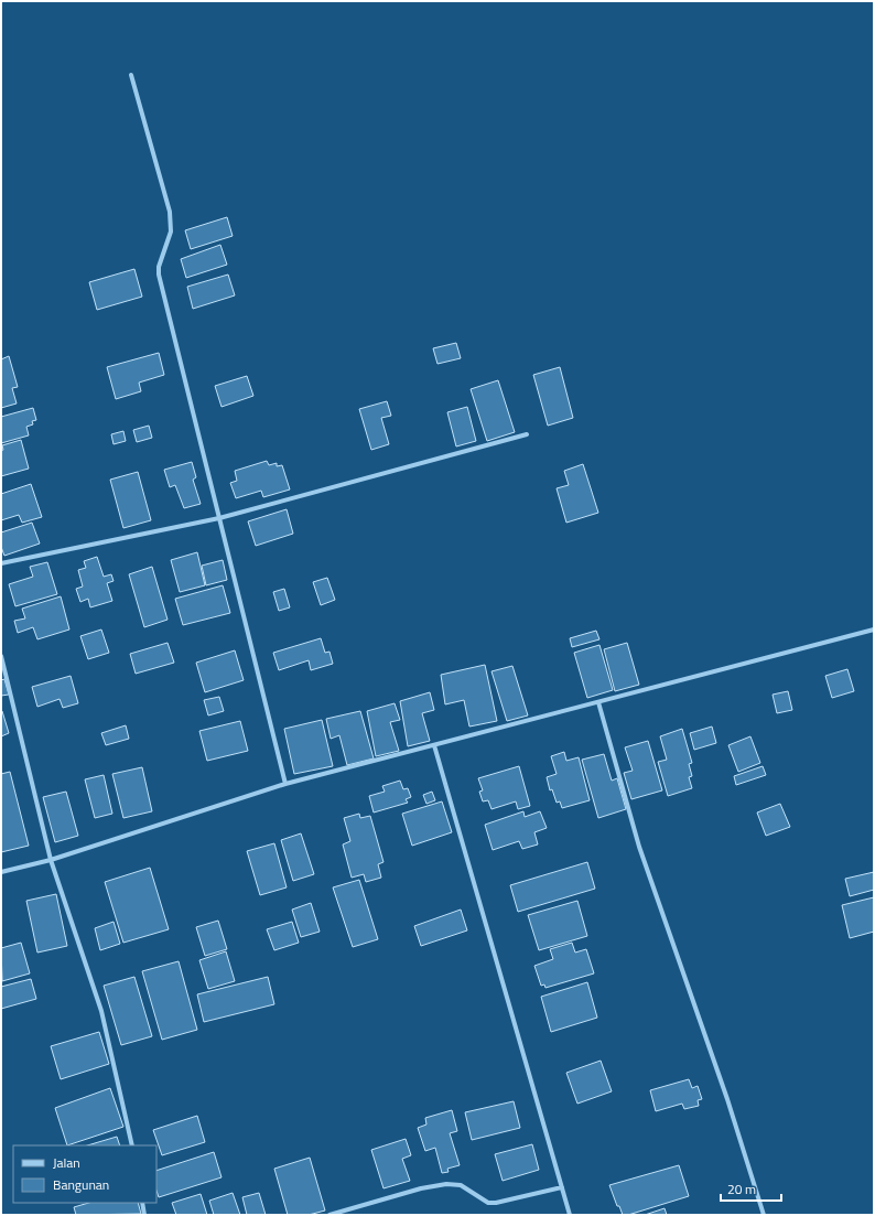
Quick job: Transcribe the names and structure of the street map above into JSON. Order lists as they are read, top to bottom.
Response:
{
  "legend": ["Jalan", "Bangunan"],
  "scale_bar": "20 m"
}
